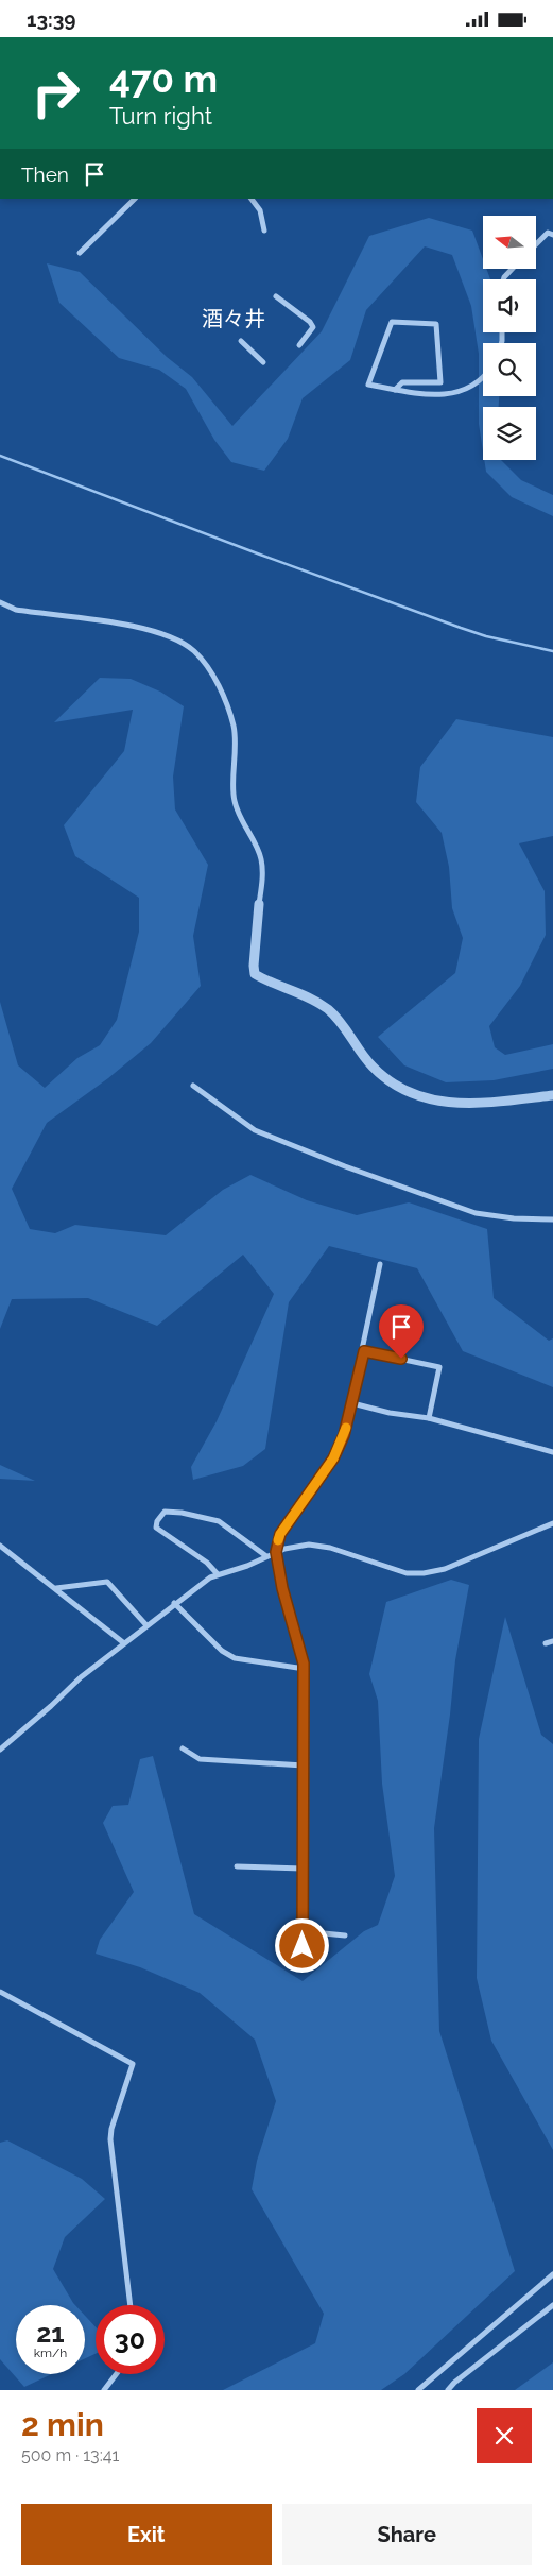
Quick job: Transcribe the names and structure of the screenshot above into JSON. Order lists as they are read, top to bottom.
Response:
{
  "districts": ["酒々井"],
  "north": "left",
  "page": {
    "status": "13:39",
    "turn": ["470 m", "Turn right"],
    "then": "Then",
    "speed": "21 km/h",
    "limit": "30",
    "heading": ["2 min", "500 m · 13:41"],
    "buttons": ["Exit", "Share"]
  }
}
